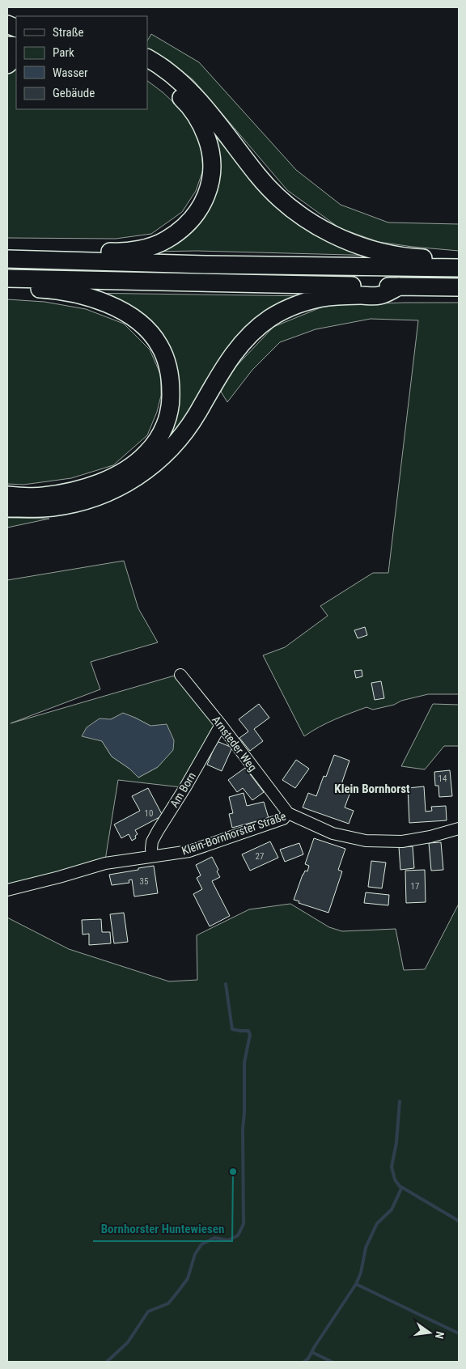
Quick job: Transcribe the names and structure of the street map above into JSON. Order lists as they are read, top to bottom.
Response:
{
  "streets": {
    "street": ["Arnsteder Weg", "Am Born", "Klein-Bornhorster Straße"]
  },
  "crossings": [
    ["Arnsteder Weg", "Am Born"],
    ["Arnsteder Weg", "Klein-Bornhorster Straße"],
    ["Am Born", "Klein-Bornhorster Straße"]
  ],
  "districts": ["Klein Bornhorst"],
  "places": ["Bornhorster Huntewiesen"],
  "house_numbers": [
    "14",
    "10",
    "27",
    "35",
    "17"
  ],
  "legend": [
    "Straße",
    "Park",
    "Wasser",
    "Gebäude"
  ],
  "north": "right"
}
